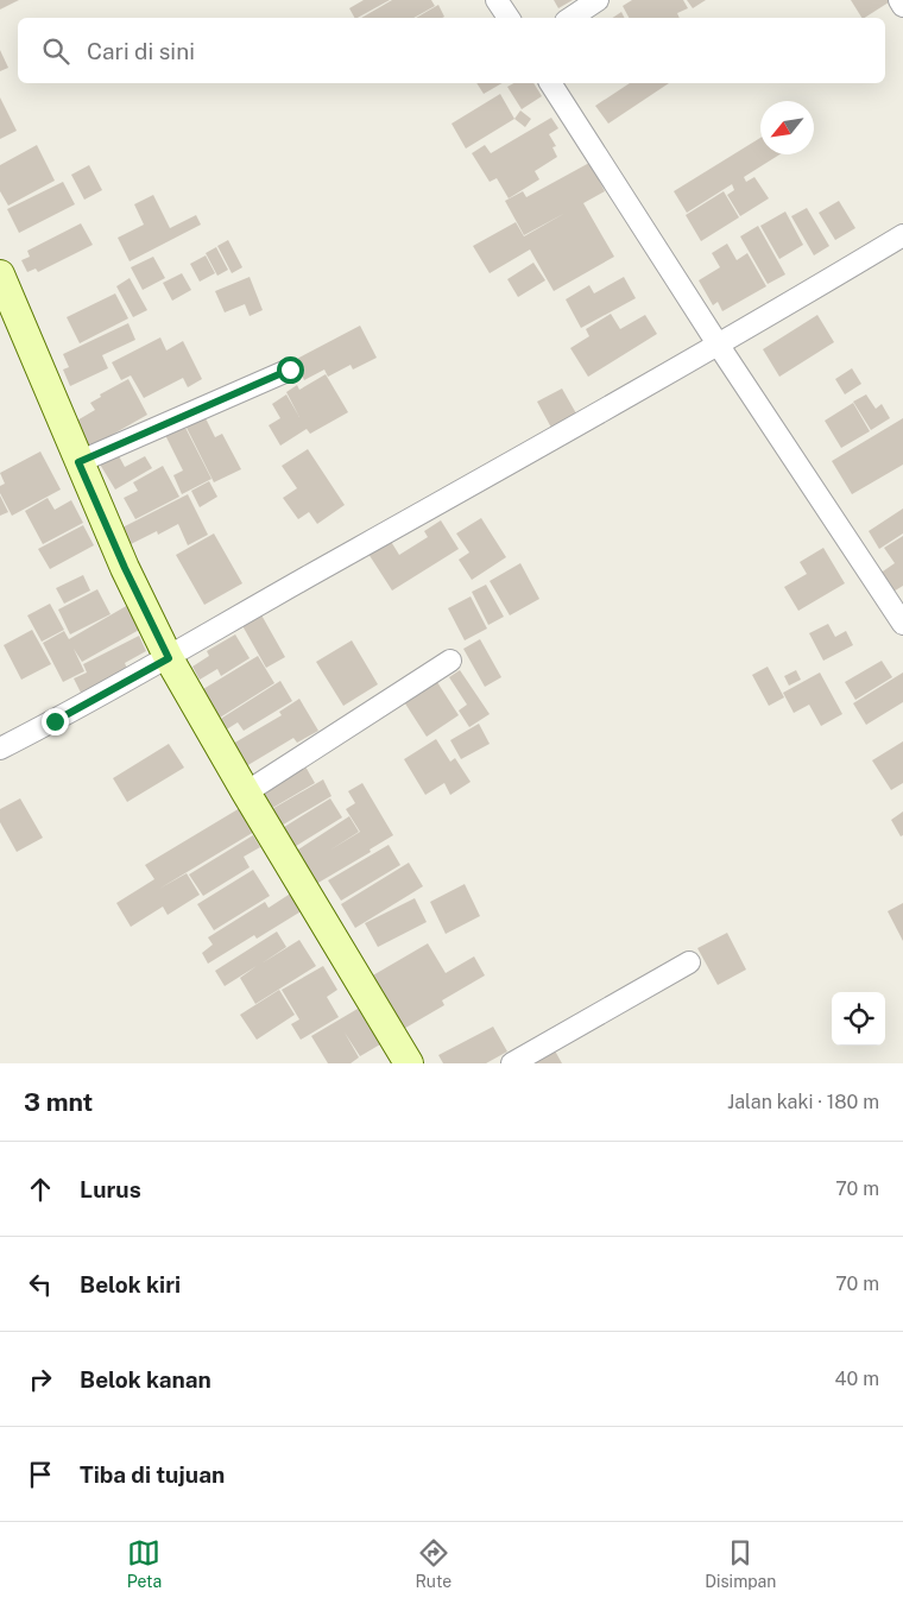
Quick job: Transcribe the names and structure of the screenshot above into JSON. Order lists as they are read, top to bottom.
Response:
{
  "north": "bottom left",
  "page": {
    "search": "Cari di sini",
    "heading": ["3 mnt", "Jalan kaki · 180 m"],
    "list": [
      ["Lurus", "70 m"],
      ["Belok kiri", "70 m"],
      ["Belok kanan", "40 m"],
      "Tiba di tujuan"
    ],
    "nav": ["Peta", "Rute", "Disimpan"]
  }
}
